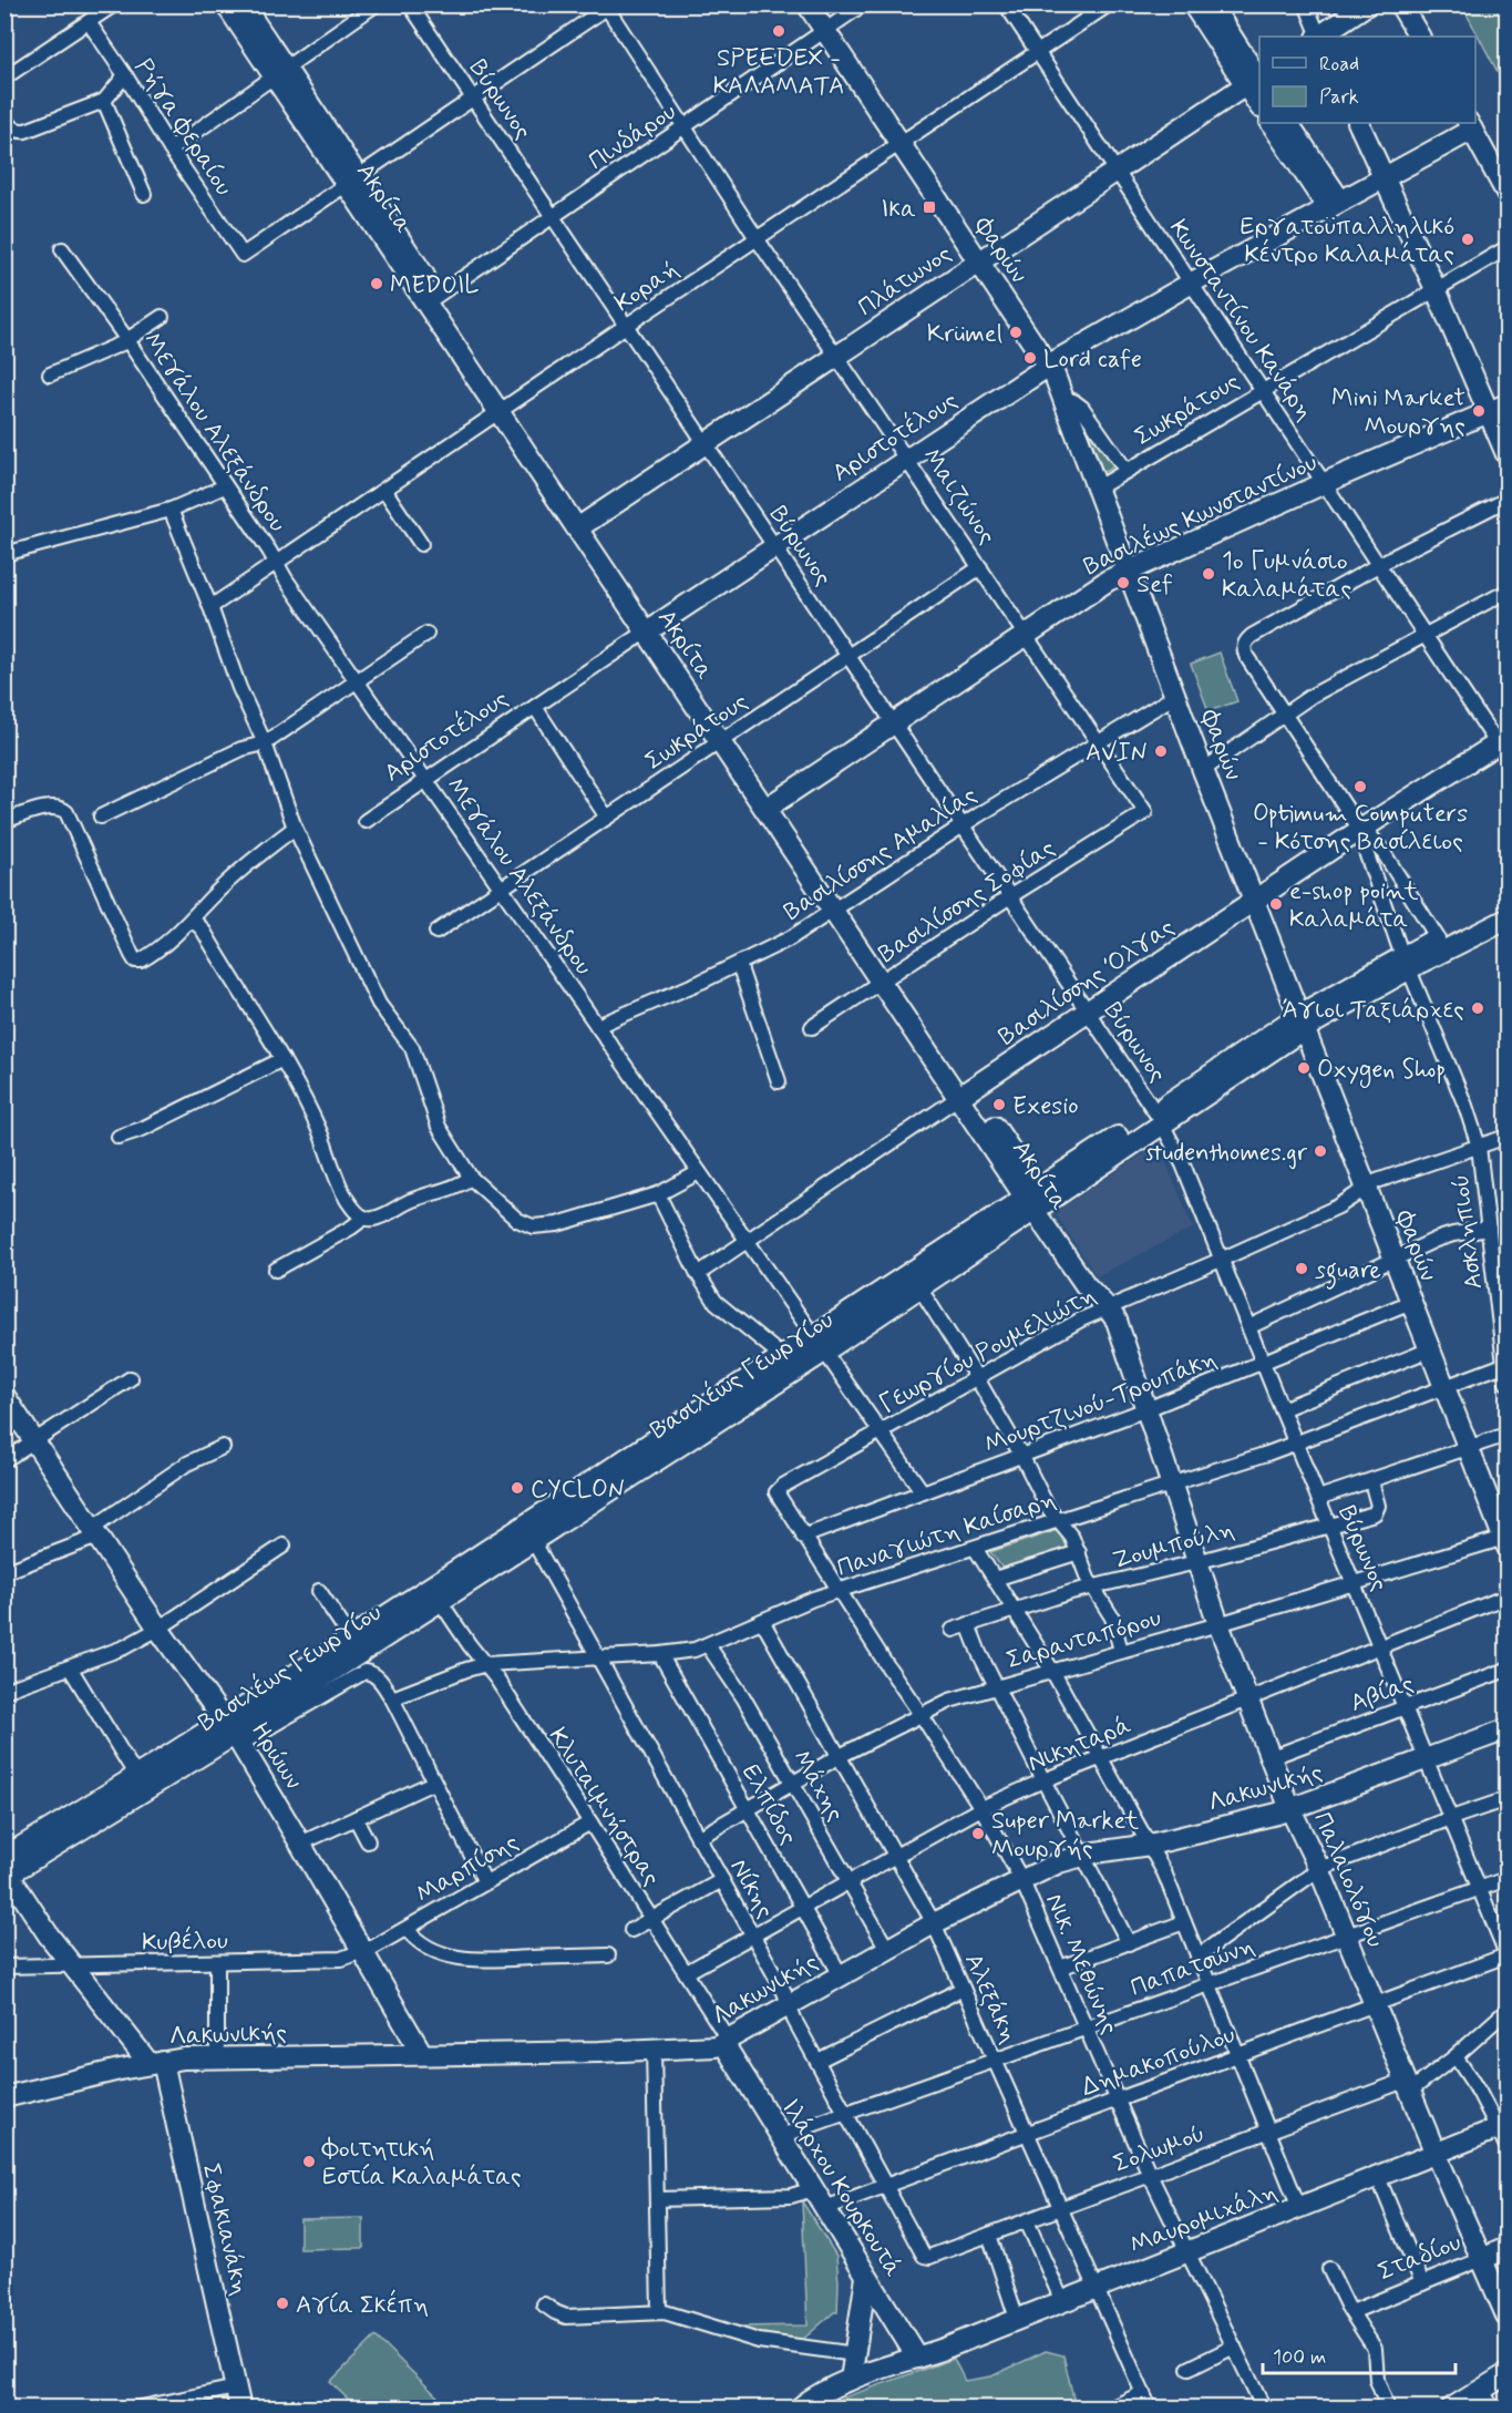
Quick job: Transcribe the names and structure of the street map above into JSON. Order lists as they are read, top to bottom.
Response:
{
  "streets": {
    "main road": [
      "Ακρίτα",
      "Φαρών",
      "Πλάτωνος",
      "Αριστοτέλους",
      "Βασιλέως Κωνσταντίνου",
      "Βασιλίσσης Όλγας",
      "Βασιλέως Γεωργίου",
      "Ηρώων",
      "Λακωνικής",
      "Παλαιολόγου",
      "Ιλάρχου Κουρκουτά",
      "Μαυρομιχάλη",
      "Σφακιανάκη",
      "Σταδίου"
    ],
    "street": [
      "Βύρωνος",
      "Ρήγα Φεραίου",
      "Πινδάρου",
      "Κοραή",
      "Κωνσταντίνου Κανάρη",
      "Σωκράτους",
      "Μεγάλου Αλεξάνδρου",
      "Μαιζώνος",
      "Βασιλίσσης Αμαλίας",
      "Βασιλίσσης Σοφίας",
      "Ασκληπιού",
      "Γεωργίου Ρουμελιώτη",
      "Μουρτζινού-Τρουπάκη",
      "Παναγιώτη Καίσαρη",
      "Ζουμπούλη",
      "Σαρανταπόρου",
      "Αβίας",
      "Νικηταρά",
      "Μάχης",
      "Ελπίδος",
      "Κλυταιμνήστρας",
      "Μαρπίσης",
      "Νίκης",
      "Κυβέλου",
      "Νικ. Μεθώνης",
      "Παπατσώνη",
      "Αλεξάκη",
      "Δημακοπούλου",
      "Σολωμού"
    ]
  },
  "crossings": [
    ["Βύρωνος", "Πινδάρου"],
    ["Βύρωνος", "Πλάτωνος"],
    ["Βύρωνος", "Κοραή"],
    ["Βύρωνος", "Σωκράτους"],
    ["Βύρωνος", "Αριστοτέλους"],
    ["Βύρωνος", "Βασιλέως Κωνσταντίνου"],
    ["Βύρωνος", "Βασιλίσσης Αμαλίας"],
    ["Βύρωνος", "Βασιλίσσης Σοφίας"],
    ["Βύρωνος", "Βασιλίσσης Όλγας"],
    ["Βύρωνος", "Γεωργίου Ρουμελιώτη"],
    ["Βύρωνος", "Βασιλέως Γεωργίου"],
    ["Βύρωνος", "Μουρτζινού-Τρουπάκη"],
    ["Βύρωνος", "Παναγιώτη Καίσαρη"],
    ["Βύρωνος", "Ζουμπούλη"],
    ["Βύρωνος", "Σαρανταπόρου"],
    ["Βύρωνος", "Αβίας"],
    ["Βύρωνος", "Νικηταρά"],
    ["Βύρωνος", "Λακωνικής"],
    ["Βύρωνος", "Παπατσώνη"],
    ["Βύρωνος", "Δημακοπούλου"],
    ["Ρήγα Φεραίου", "Ακρίτα"],
    ["Πινδάρου", "Ακρίτα"],
    ["Πινδάρου", "Φαρών"],
    ["Πινδάρου", "Μαιζώνος"],
    ["Ακρίτα", "Πλάτωνος"],
    ["Ακρίτα", "Κοραή"],
    ["Ακρίτα", "Σωκράτους"],
    ["Ακρίτα", "Αριστοτέλους"],
    ["Ακρίτα", "Βασιλέως Κωνσταντίνου"],
    ["Ακρίτα", "Βασιλίσσης Αμαλίας"],
    ["Ακρίτα", "Βασιλίσσης Σοφίας"],
    ["Ακρίτα", "Βασιλίσσης Όλγας"],
    ["Ακρίτα", "Γεωργίου Ρουμελιώτη"],
    ["Ακρίτα", "Βασιλέως Γεωργίου"],
    ["Ακρίτα", "Παλαιολόγου"],
    ["Φαρών", "Πλάτωνος"],
    ["Φαρών", "Κοραή"],
    ["Φαρών", "Σωκράτους"],
    ["Φαρών", "Αριστοτέλους"],
    ["Φαρών", "Βασιλέως Κωνσταντίνου"],
    ["Φαρών", "Βασιλίσσης Αμαλίας"],
    ["Φαρών", "Βασιλίσσης Όλγας"],
    ["Φαρών", "Γεωργίου Ρουμελιώτη"],
    ["Φαρών", "Βασιλέως Γεωργίου"],
    ["Φαρών", "Μουρτζινού-Τρουπάκη"],
    ["Φαρών", "Παναγιώτη Καίσαρη"],
    ["Φαρών", "Σαρανταπόρου"],
    ["Πλάτωνος", "Κωνσταντίνου Κανάρη"],
    ["Πλάτωνος", "Μαιζώνος"],
    ["Κοραή", "Κωνσταντίνου Κανάρη"],
    ["Κοραή", "Μεγάλου Αλεξάνδρου"],
    ["Κοραή", "Μαιζώνος"],
    ["Κωνσταντίνου Κανάρη", "Σωκράτους"],
    ["Κωνσταντίνου Κανάρη", "Αριστοτέλους"],
    ["Κωνσταντίνου Κανάρη", "Βασιλέως Κωνσταντίνου"],
    ["Κωνσταντίνου Κανάρη", "Βασιλίσσης Όλγας"],
    ["Σωκράτους", "Μεγάλου Αλεξάνδρου"],
    ["Σωκράτους", "Μαιζώνος"],
    ["Μεγάλου Αλεξάνδρου", "Αριστοτέλους"],
    ["Μεγάλου Αλεξάνδρου", "Βασιλίσσης Αμαλίας"],
    ["Μεγάλου Αλεξάνδρου", "Βασιλίσσης Όλγας"],
    ["Μεγάλου Αλεξάνδρου", "Γεωργίου Ρουμελιώτη"],
    ["Μεγάλου Αλεξάνδρου", "Βασιλέως Γεωργίου"],
    ["Μεγάλου Αλεξάνδρου", "Μουρτζινού-Τρουπάκη"],
    ["Αριστοτέλους", "Μαιζώνος"],
    ["Μαιζώνος", "Βασιλέως Κωνσταντίνου"],
    ["Μαιζώνος", "Βασιλίσσης Αμαλίας"],
    ["Μαιζώνος", "Βασιλίσσης Σοφίας"],
    ["Βασιλίσσης Όλγας", "Ασκληπιού"],
    ["Ασκληπιού", "Γεωργίου Ρουμελιώτη"],
    ["Ασκληπιού", "Βασιλέως Γεωργίου"],
    ["Ασκληπιού", "Παναγιώτη Καίσαρη"],
    ["Γεωργίου Ρουμελιώτη", "Παλαιολόγου"],
    ["Γεωργίου Ρουμελιώτη", "Νικ. Μεθώνης"],
    ["Βασιλέως Γεωργίου", "Ηρώων"],
    ["Βασιλέως Γεωργίου", "Κλυταιμνήστρας"],
    ["Βασιλέως Γεωργίου", "Νίκης"],
    ["Μουρτζινού-Τρουπάκη", "Παλαιολόγου"],
    ["Μουρτζινού-Τρουπάκη", "Νικ. Μεθώνης"],
    ["Παναγιώτη Καίσαρη", "Μάχης"],
    ["Παναγιώτη Καίσαρη", "Ελπίδος"],
    ["Παναγιώτη Καίσαρη", "Κλυταιμνήστρας"],
    ["Παναγιώτη Καίσαρη", "Παλαιολόγου"],
    ["Παναγιώτη Καίσαρη", "Νίκης"],
    ["Παναγιώτη Καίσαρη", "Νικ. Μεθώνης"],
    ["Παναγιώτη Καίσαρη", "Αλεξάκη"],
    ["Ζουμπούλη", "Παλαιολόγου"],
    ["Σαρανταπόρου", "Μάχης"],
    ["Σαρανταπόρου", "Ελπίδος"],
    ["Σαρανταπόρου", "Παλαιολόγου"],
    ["Σαρανταπόρου", "Νίκης"],
    ["Σαρανταπόρου", "Νικ. Μεθώνης"],
    ["Σαρανταπόρου", "Αλεξάκη"],
    ["Αβίας", "Παλαιολόγου"],
    ["Νικηταρά", "Μάχης"],
    ["Νικηταρά", "Ελπίδος"],
    ["Νικηταρά", "Κλυταιμνήστρας"],
    ["Νικηταρά", "Παλαιολόγου"],
    ["Νικηταρά", "Νίκης"],
    ["Νικηταρά", "Νικ. Μεθώνης"],
    ["Νικηταρά", "Αλεξάκη"],
    ["Ηρώων", "Λακωνικής"],
    ["Ηρώων", "Μαρπίσης"],
    ["Ηρώων", "Κυβέλου"],
    ["Μάχης", "Λακωνικής"],
    ["Λακωνικής", "Ελπίδος"],
    ["Λακωνικής", "Κλυταιμνήστρας"],
    ["Λακωνικής", "Παλαιολόγου"],
    ["Λακωνικής", "Νίκης"],
    ["Λακωνικής", "Νικ. Μεθώνης"],
    ["Λακωνικής", "Αλεξάκη"],
    ["Λακωνικής", "Ιλάρχου Κουρκουτά"],
    ["Λακωνικής", "Σφακιανάκη"],
    ["Κλυταιμνήστρας", "Μαρπίσης"],
    ["Κλυταιμνήστρας", "Ιλάρχου Κουρκουτά"],
    ["Μαρπίσης", "Κυβέλου"],
    ["Παλαιολόγου", "Παπατσώνη"],
    ["Παλαιολόγου", "Δημακοπούλου"],
    ["Παλαιολόγου", "Σολωμού"],
    ["Παλαιολόγου", "Μαυρομιχάλη"],
    ["Παλαιολόγου", "Σταδίου"],
    ["Νίκης", "Παπατσώνη"],
    ["Νίκης", "Δημακοπούλου"],
    ["Νίκης", "Σολωμού"],
    ["Νικ. Μεθώνης", "Παπατσώνη"],
    ["Νικ. Μεθώνης", "Δημακοπούλου"],
    ["Νικ. Μεθώνης", "Σολωμού"],
    ["Νικ. Μεθώνης", "Μαυρομιχάλη"],
    ["Παπατσώνη", "Αλεξάκη"],
    ["Παπατσώνη", "Ιλάρχου Κουρκουτά"],
    ["Αλεξάκη", "Δημακοπούλου"],
    ["Αλεξάκη", "Σολωμού"],
    ["Αλεξάκη", "Μαυρομιχάλη"],
    ["Δημακοπούλου", "Ιλάρχου Κουρκουτά"],
    ["Ιλάρχου Κουρκουτά", "Μαυρομιχάλη"]
  ],
  "places": {
    "other": [
      "SPEEDEX - ΚΑΛΑΜΑΤΑ",
      "Εργατοϋπαλληλικό Κέντρο Καλαμάτας",
      "MEDOIL",
      "Krümel",
      "Lord cafe",
      "Mini Market Μουργης",
      "1ο Γυμνάσιο Καλαμάτας",
      "Sef",
      "AVIN",
      "Optimum Computers - Κότσης Βασίλειος",
      "e-shop point Καλαμάτα",
      "Άγιοι Ταξιάρχες",
      "Oxygen Shop",
      "Exesio",
      "studenthomes.gr",
      "sguare",
      "CYCLON",
      "Super Market Μουργής",
      "Φοιτητική Εστία Καλαμάτας",
      "Αγία Σκέπη"
    ],
    "transit": ["Ικα"]
  },
  "legend": ["Road", "Park"],
  "scale_bar": "100 m"
}
